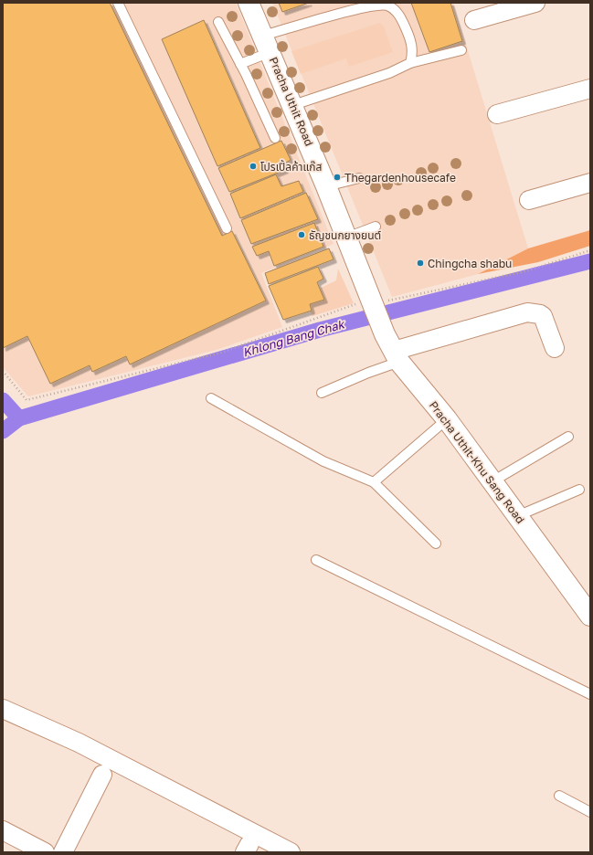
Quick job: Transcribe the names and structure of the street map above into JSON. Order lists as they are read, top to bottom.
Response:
{
  "streets": {
    "main road": ["Pracha Uthit Road", "Pracha Uthit-Khu Sang Road"]
  },
  "crossings": [
    ["Pracha Uthit Road", "Pracha Uthit-Khu Sang Road"]
  ],
  "water": ["Khlong Bang Chak"],
  "places": [
    "โปรเปิ้ลค้าแก๊ส",
    "Thegardenhousecafe",
    "ธัญชนกยางยนต์",
    "Chingcha shabu"
  ]
}
